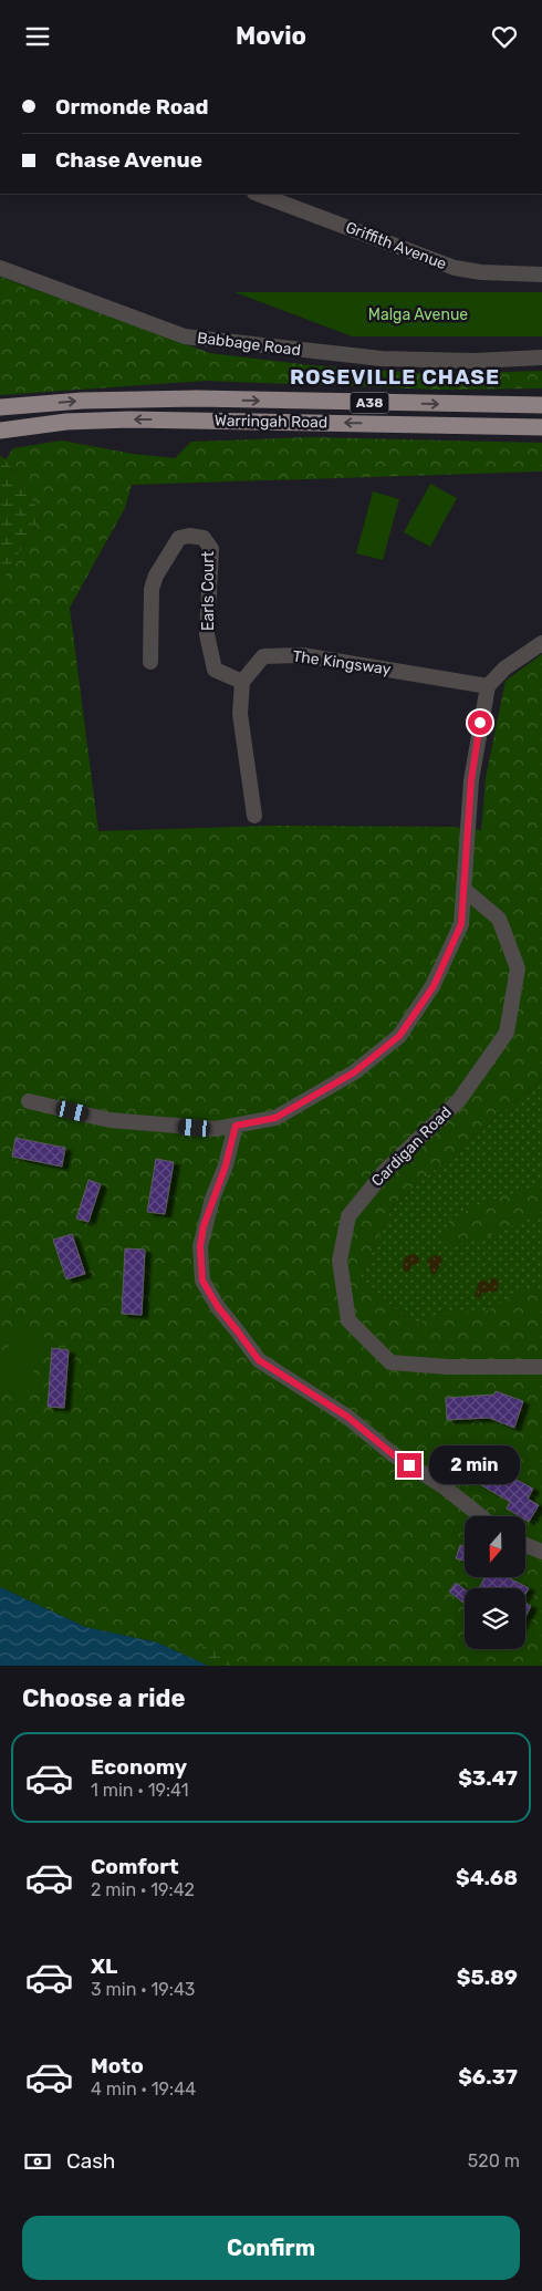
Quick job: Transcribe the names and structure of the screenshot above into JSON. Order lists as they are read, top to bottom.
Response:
{
  "streets": {
    "highway": ["A38", "Warringah Road"],
    "street": [
      "Griffith Avenue",
      "Babbage Road",
      "Earls Court",
      "The Kingsway",
      "Cardigan Road"
    ]
  },
  "crossings": [
    ["Earls Court", "The Kingsway"]
  ],
  "districts": ["ROSEVILLE CHASE"],
  "parks": ["Malga Avenue"],
  "north": "bottom",
  "page": {
    "header": "Movio",
    "banner": ["Ormonde Road", "Chase Avenue"],
    "bubble": "2 min",
    "heading": "Choose a ride",
    "list": [
      {
        "name": "Economy",
        "note": "1 min · 19:41",
        "value": "$3.47"
      },
      {
        "name": "Comfort",
        "note": "2 min · 19:42",
        "value": "$4.68"
      },
      {
        "name": "XL",
        "note": "3 min · 19:43",
        "value": "$5.89"
      },
      {
        "name": "Moto",
        "note": "4 min · 19:44",
        "value": "$6.37"
      }
    ],
    "pay": ["Cash", "520 m"],
    "buttons": "Confirm"
  }
}
